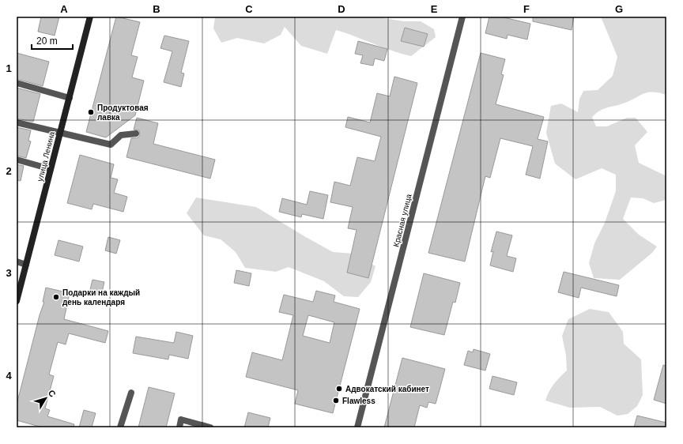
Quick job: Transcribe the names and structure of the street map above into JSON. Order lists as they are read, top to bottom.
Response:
{
  "streets": {
    "main road": ["улица Ленина"],
    "street": ["Красная улица"]
  },
  "places": [
    "Продуктовая лавка",
    "Подарки на каждый день календаря",
    "Адвокатский кабинет",
    "Flawless"
  ],
  "scale_bar": "20 m",
  "north": "top right",
  "grid": {
    "columns": [
      "A",
      "B",
      "C",
      "D",
      "E",
      "F",
      "G"
    ],
    "rows": [
      "1",
      "2",
      "3",
      "4"
    ]
  }
}
